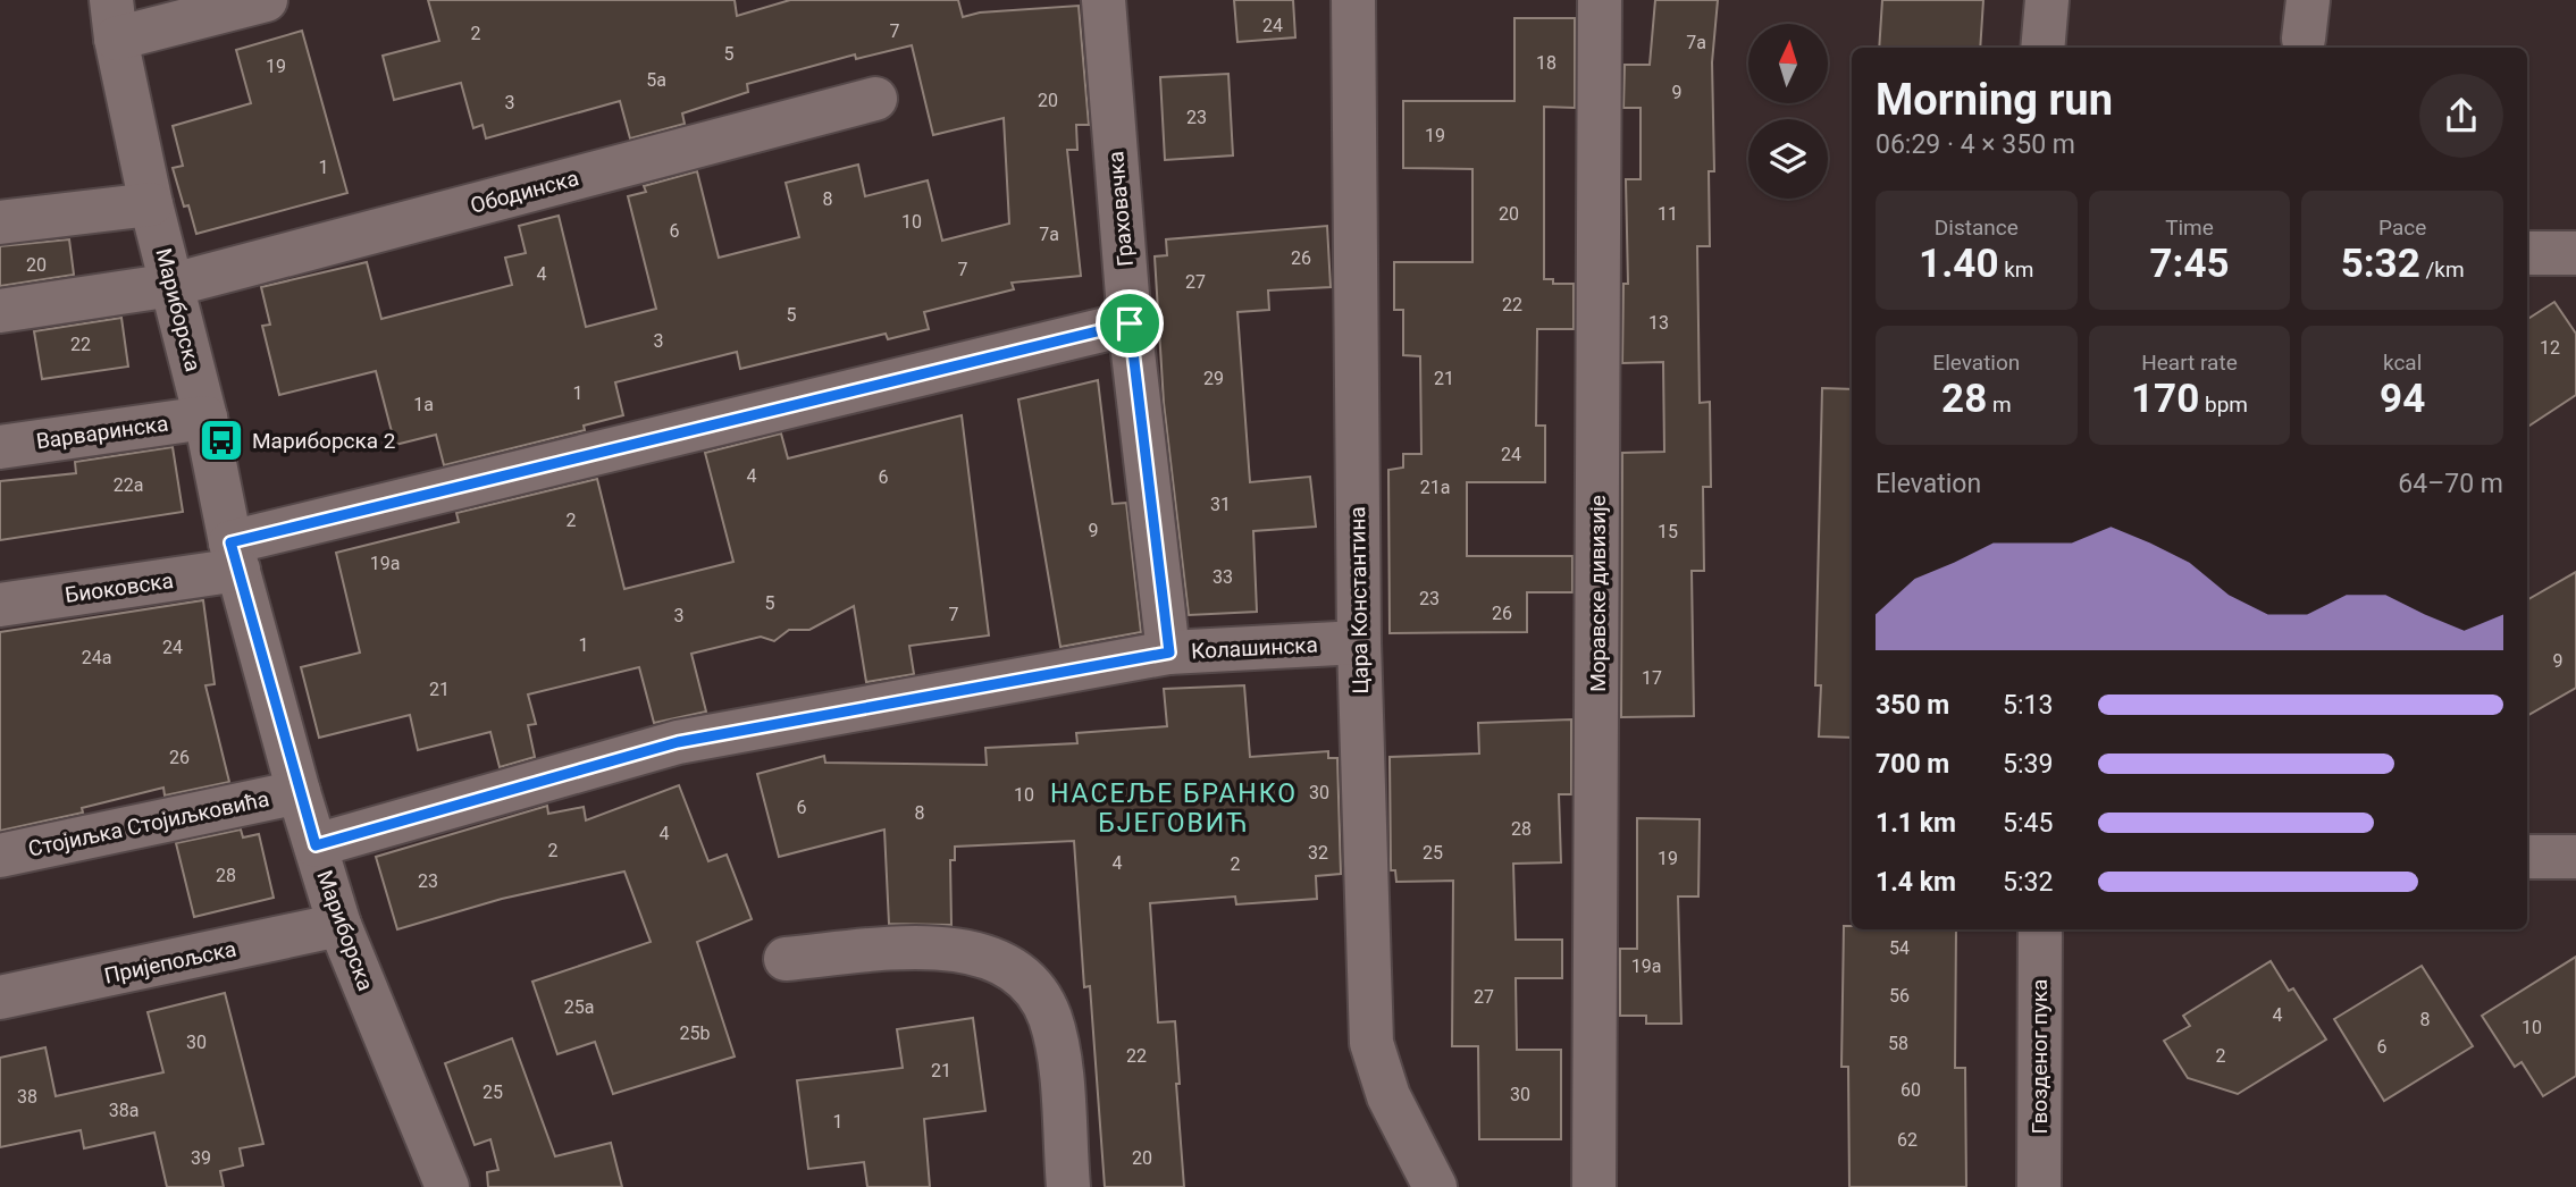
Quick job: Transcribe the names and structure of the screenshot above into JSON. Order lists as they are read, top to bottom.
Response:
{
  "streets": {
    "street": [
      "Ободинска",
      "Граховачка",
      "Мариборска",
      "Варваринска",
      "Биоковска",
      "Моравске дивизије",
      "Цара Константина",
      "Колашинска",
      "Стојиљка Стојиљковића",
      "Пријепољска",
      "Гвозденог пука"
    ]
  },
  "crossings": [
    ["Ободинска", "Мариборска"],
    ["Граховачка", "Биоковска"],
    ["Граховачка", "Колашинска"],
    ["Мариборска", "Варваринска"],
    ["Мариборска", "Биоковска"],
    ["Мариборска", "Колашинска"],
    ["Мариборска", "Стојиљка Стојиљковића"],
    ["Мариборска", "Пријепољска"],
    ["Цара Константина", "Колашинска"]
  ],
  "districts": ["НАСЕЉЕ БРАНКО БЈЕГОВИЋ"],
  "places": {
    "bus stop": ["Мариборска 2"]
  },
  "house_numbers": [
    "24",
    "7",
    "2",
    "7a",
    "5",
    "18",
    "19",
    "5a",
    "9",
    "20",
    "3",
    "23",
    "19",
    "1",
    "8",
    "20",
    "11",
    "10",
    "6",
    "7a",
    "26",
    "20",
    "7",
    "4",
    "27",
    "22",
    "5",
    "13",
    "3",
    "22",
    "12",
    "29",
    "21",
    "1",
    "1a",
    "24",
    "4",
    "6",
    "22a",
    "21a",
    "31",
    "2",
    "9",
    "15",
    "19a",
    "33",
    "23",
    "5",
    "26",
    "7",
    "3",
    "1",
    "24",
    "24a",
    "9",
    "17",
    "21",
    "26",
    "30",
    "10",
    "6",
    "8",
    "28",
    "4",
    "2",
    "32",
    "25",
    "19",
    "4",
    "2",
    "28",
    "23",
    "54",
    "19a",
    "56",
    "27",
    "25a",
    "4",
    "8",
    "10",
    "25b",
    "30",
    "58",
    "6",
    "22",
    "2",
    "21",
    "60",
    "25",
    "30",
    "38",
    "38a",
    "1",
    "62",
    "39",
    "20"
  ],
  "north": "top",
  "page": {
    "heading": ["Morning run", "06:29 · 4 × 350 m"],
    "stats": [
      ["Distance", "1.40 km"],
      ["Time", "7:45"],
      ["Pace", "5:32 /km"],
      ["Elevation", "28 m"],
      ["Heart rate", "170 bpm"],
      ["kcal", "94"]
    ],
    "chart": ["Elevation", "64–70 m"],
    "list": [
      {
        "name": "350 m",
        "note": "5:13"
      },
      {
        "name": "700 m",
        "note": "5:39"
      },
      {
        "name": "1.1 km",
        "note": "5:45"
      },
      {
        "name": "1.4 km",
        "note": "5:32"
      }
    ]
  }
}
